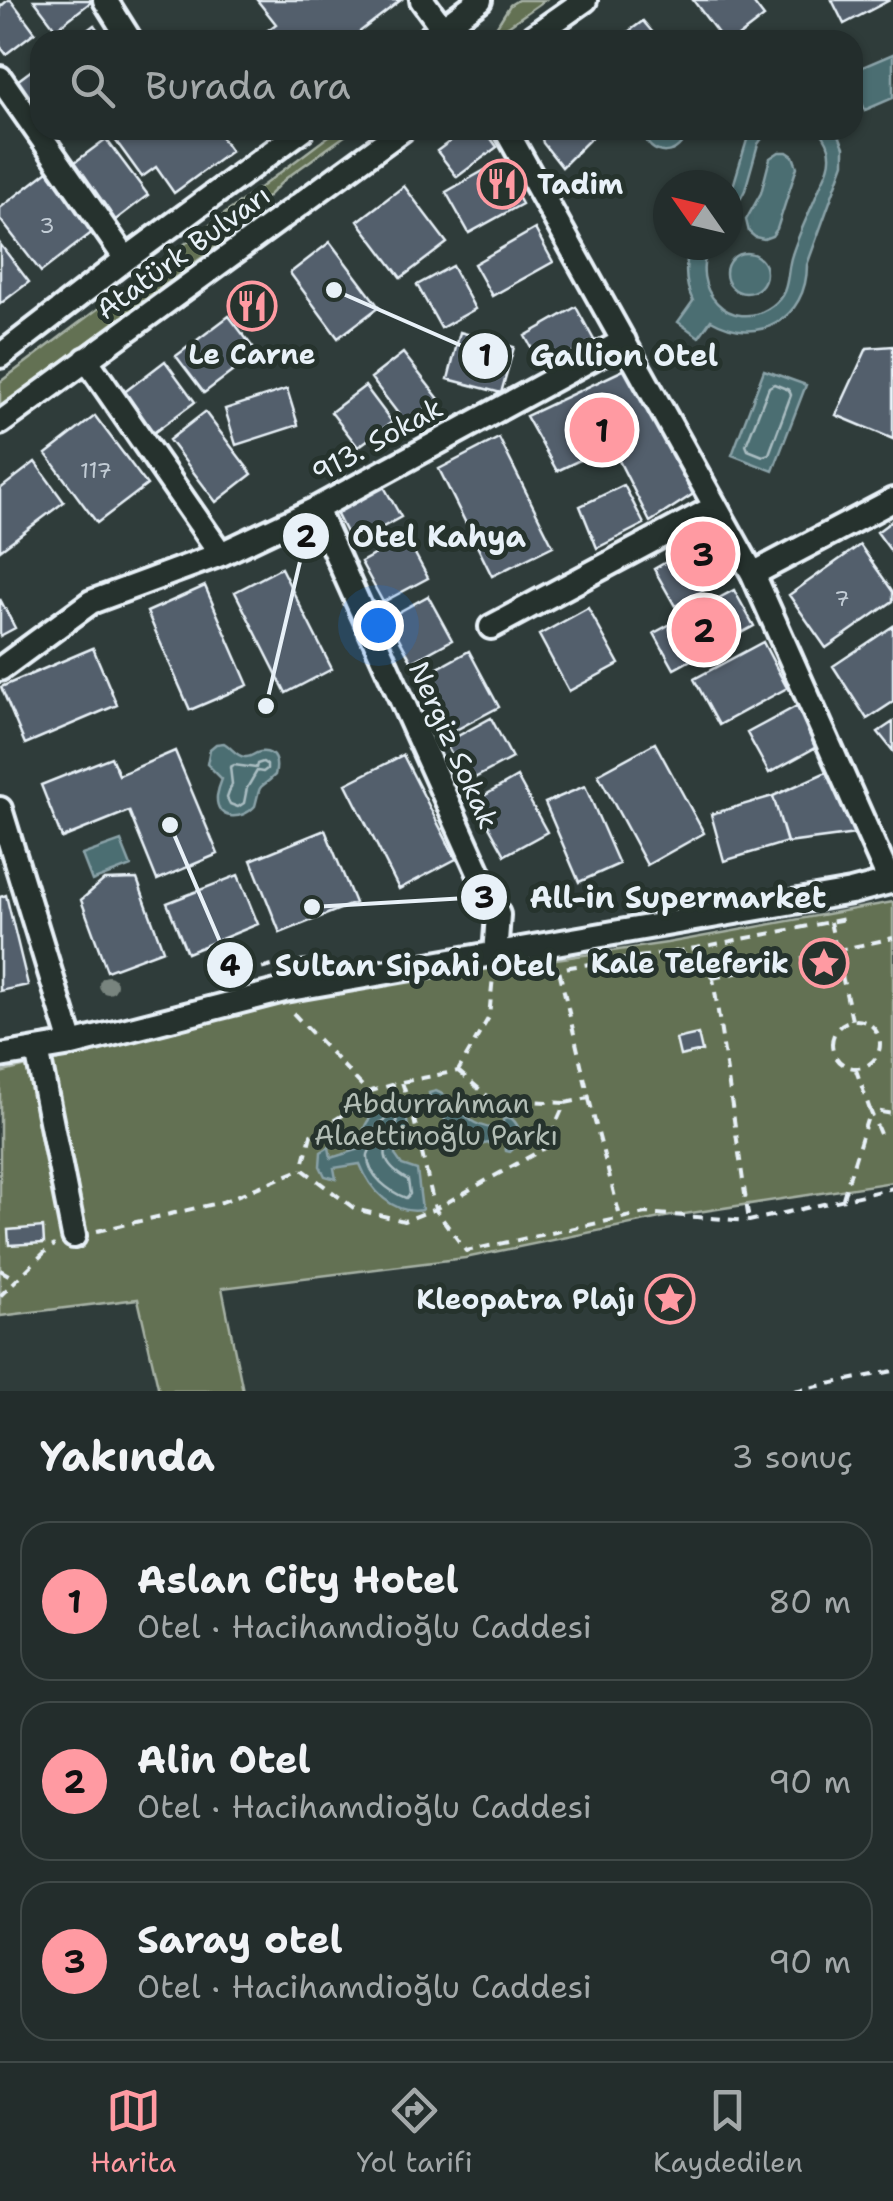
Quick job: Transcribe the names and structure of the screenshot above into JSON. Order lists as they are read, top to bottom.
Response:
{
  "streets": {
    "street": ["Atatürk Bulvarı", "913. Sokak", "Nergiz Sokak"]
  },
  "crossings": [
    ["913. Sokak", "Nergiz Sokak"]
  ],
  "parks": ["Abdurrahman Alaettinoğlu Parkı"],
  "places": {
    "restaurant": ["Tadim", "Le Carne"],
    "other": [
      "Gallion Otel",
      "Otel Kahya",
      "Sultan Sipahi Otel",
      "All-in Supermarket"
    ],
    "place": ["Kale Teleferik", "Kleopatra Plajı"]
  },
  "house_numbers": ["3", "117", "7"],
  "north": "top left",
  "page": {
    "search": "Burada ara",
    "pins": ["1", "3", "2"],
    "heading": ["Yakında", "3 sonuç"],
    "list": [
      {
        "mark": "1",
        "name": "Aslan City Hotel",
        "note": "Otel · Hacihamdioğlu Caddesi",
        "value": "80 m"
      },
      {
        "mark": "2",
        "name": "Alin Otel",
        "note": "Otel · Hacihamdioğlu Caddesi",
        "value": "90 m"
      },
      {
        "mark": "3",
        "name": "Saray otel",
        "note": "Otel · Hacihamdioğlu Caddesi",
        "value": "90 m"
      }
    ],
    "nav": ["Harita", "Yol tarifi", "Kaydedilen"]
  }
}
